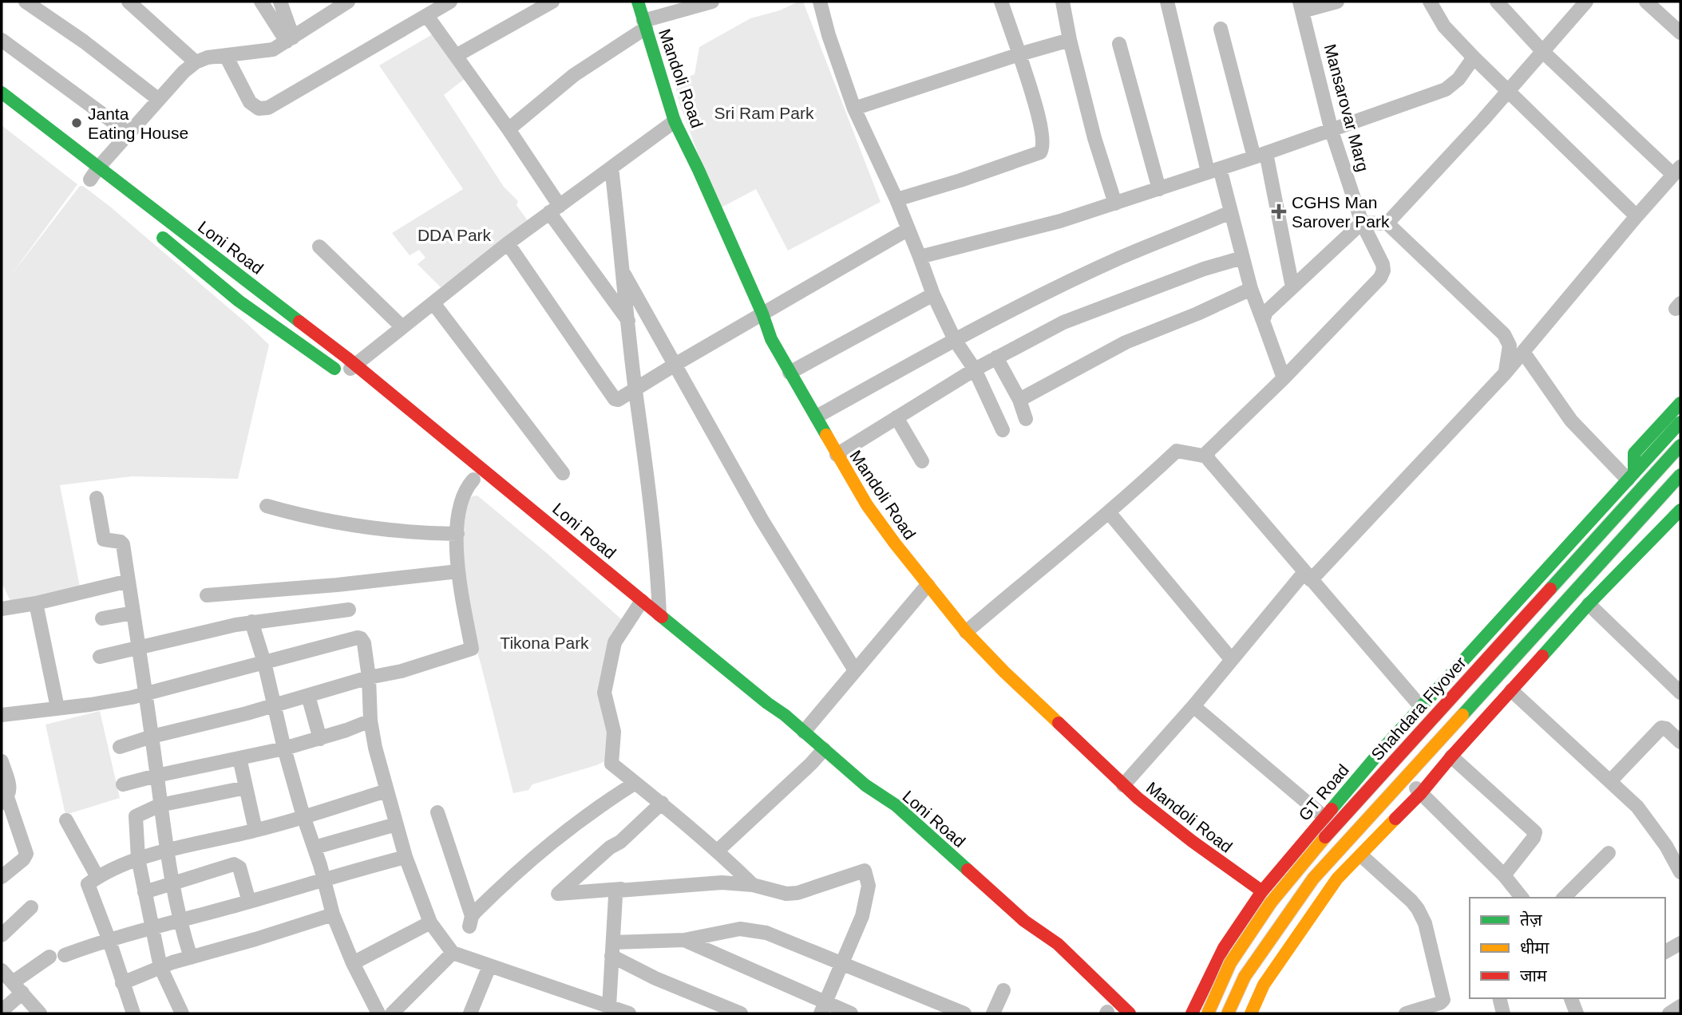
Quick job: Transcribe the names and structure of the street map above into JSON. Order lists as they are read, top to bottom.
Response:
{
  "streets": {
    "main road": [
      "Mandoli Road",
      "Loni Road",
      "Shahdara Flyover",
      "GT Road"
    ],
    "street": ["Mansarovar Marg"]
  },
  "crossings": [
    ["Mandoli Road", "GT Road"]
  ],
  "parks": ["Sri Ram Park", "DDA Park", "Tikona Park"],
  "places": {
    "other": ["Janta Eating House"],
    "health": ["CGHS Man Sarover Park"]
  },
  "legend": ["तेज़", "धीमा", "जाम"]
}
